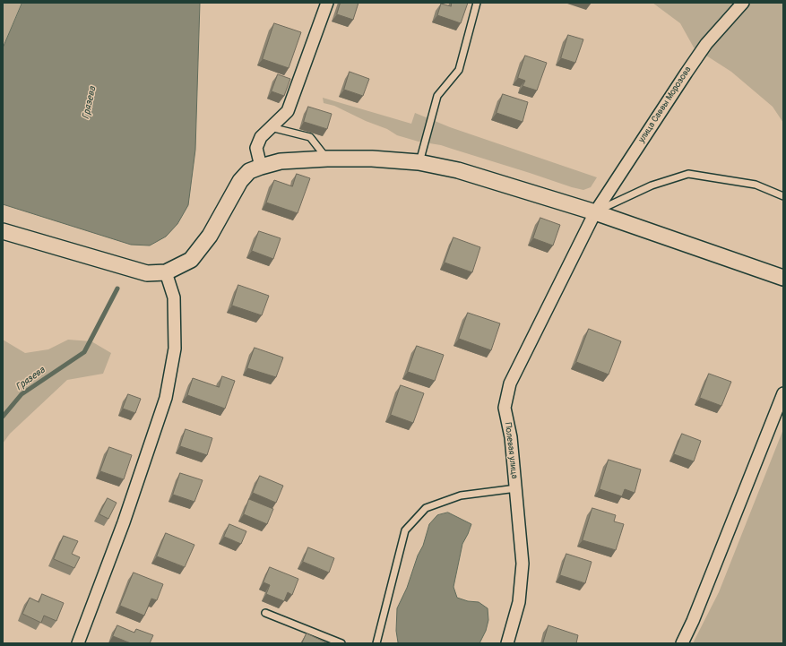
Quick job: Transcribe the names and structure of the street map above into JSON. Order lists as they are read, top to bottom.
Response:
{
  "streets": {
    "street": ["улица Саввы Морозова", "Полевая улица"]
  },
  "crossings": [
    ["улица Саввы Морозова", "Полевая улица"]
  ],
  "water": ["Грязева"]
}
